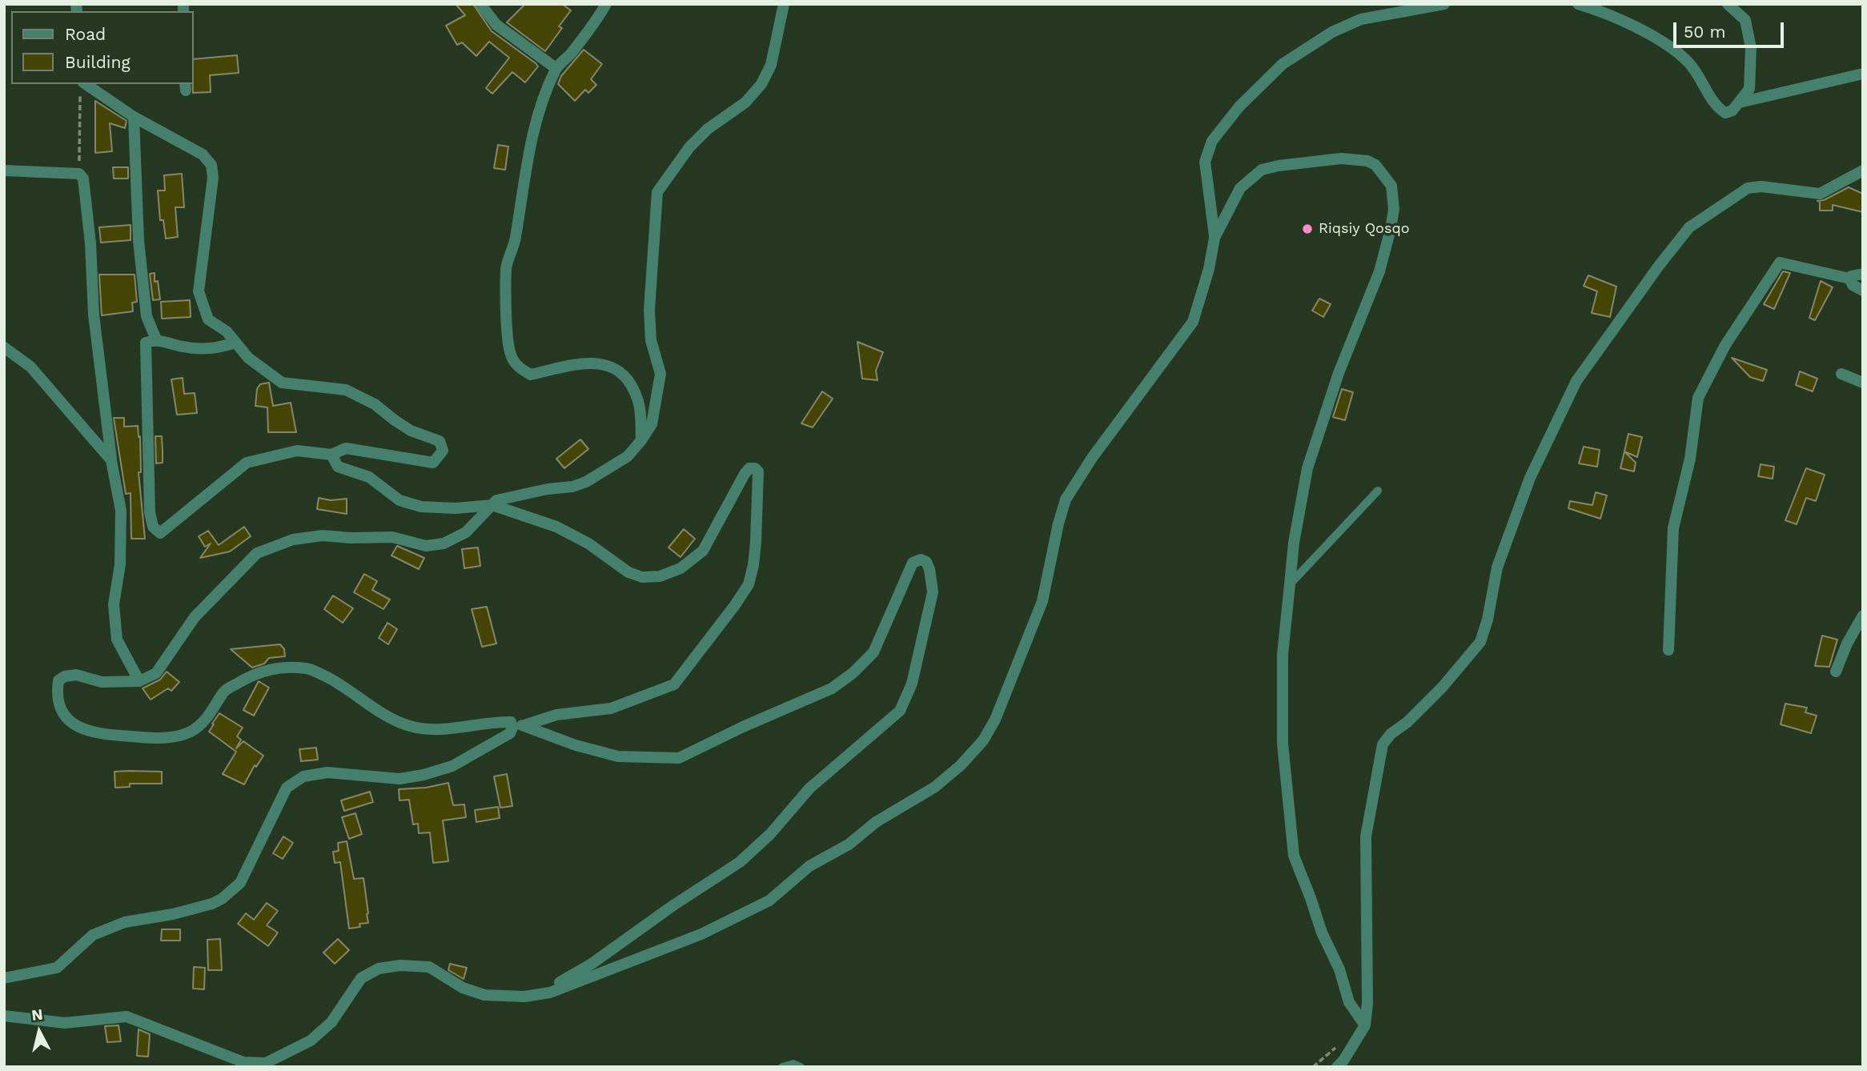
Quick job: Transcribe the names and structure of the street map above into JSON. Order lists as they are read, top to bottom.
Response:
{
  "places": ["Riqsiy Qosqo"],
  "legend": ["Road", "Building"],
  "scale_bar": "50 m",
  "north": "top"
}
